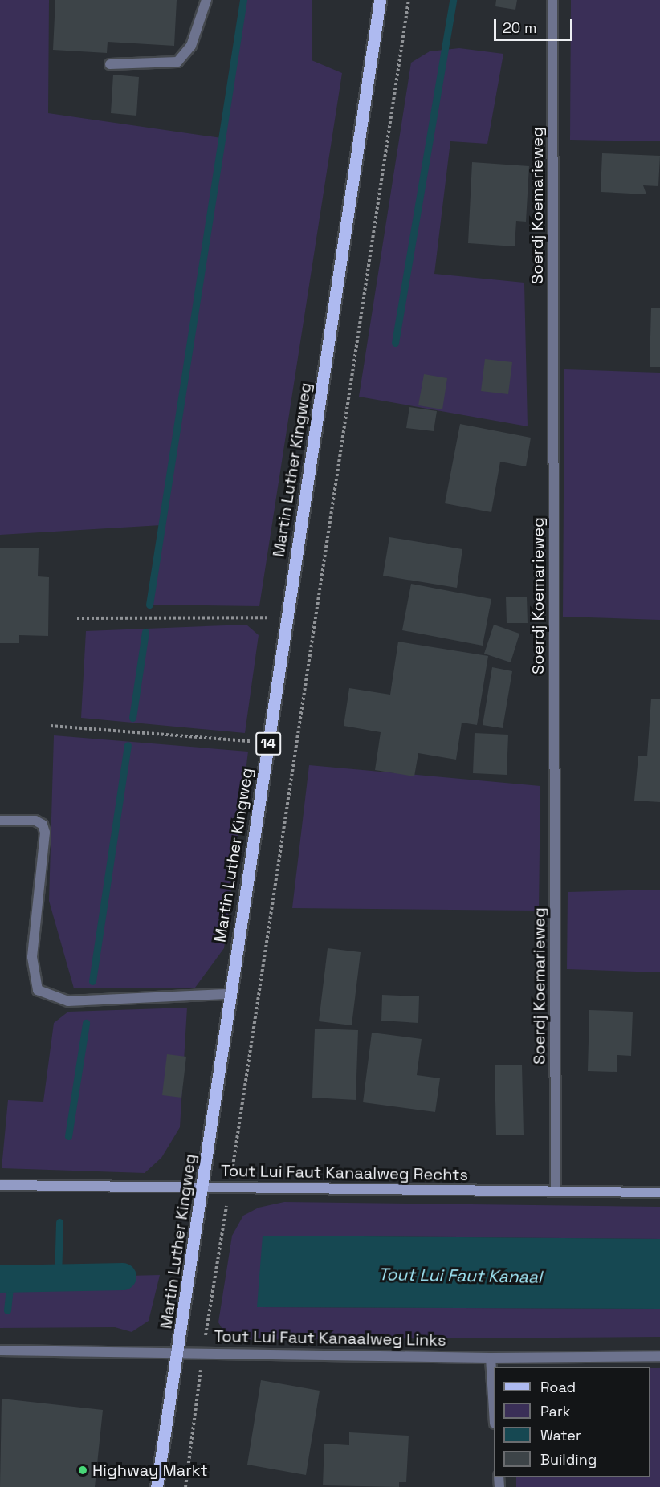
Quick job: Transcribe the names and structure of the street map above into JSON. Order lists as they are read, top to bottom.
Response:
{
  "streets": {
    "main road": ["Martin Luther Kingweg", "14"],
    "street": ["Soerdj Koemarieweg", "Tout Lui Faut Kanaalweg Rechts", "Tout Lui Faut Kanaalweg Links"]
  },
  "crossings": [
    ["Soerdj Koemarieweg", "Tout Lui Faut Kanaalweg Rechts"],
    ["Martin Luther Kingweg", "Tout Lui Faut Kanaalweg Rechts"],
    ["Martin Luther Kingweg", "Tout Lui Faut Kanaalweg Links"]
  ],
  "water": ["Tout Lui Faut Kanaal"],
  "places": ["Highway Markt"],
  "legend": [
    "Road",
    "Park",
    "Water",
    "Building"
  ],
  "scale_bar": "20 m"
}
